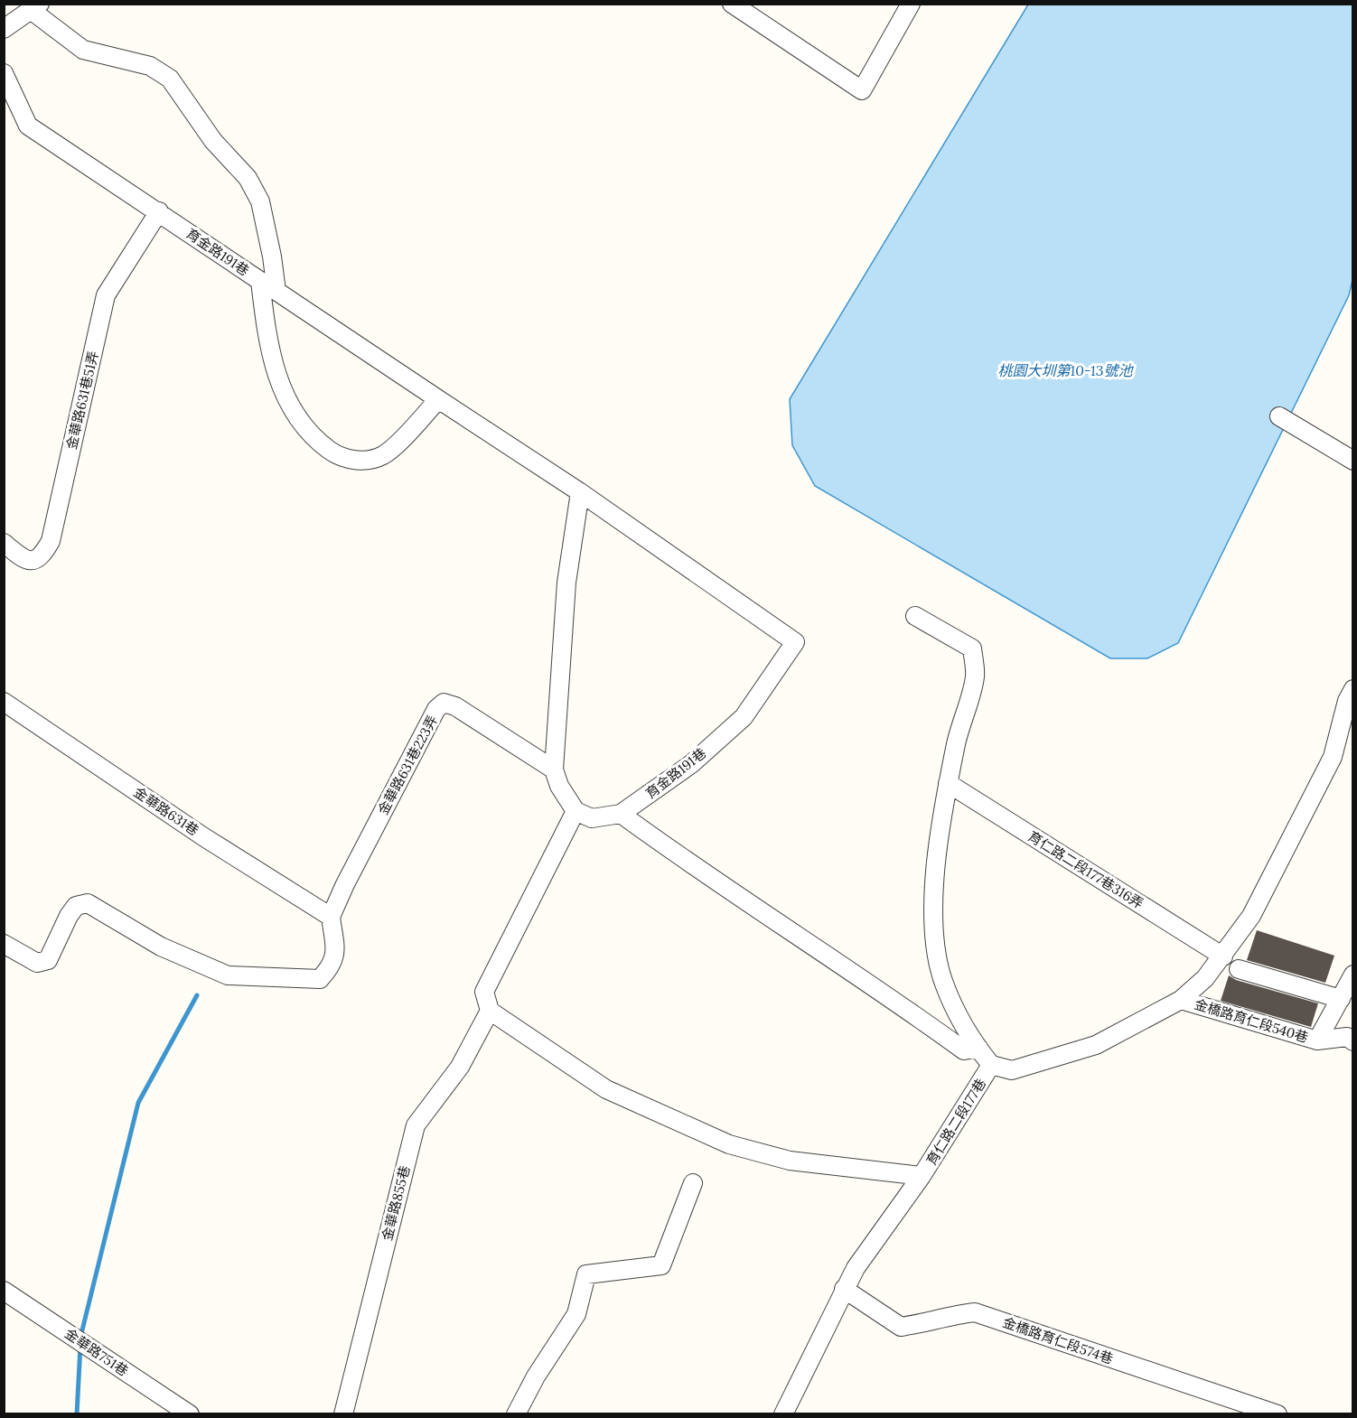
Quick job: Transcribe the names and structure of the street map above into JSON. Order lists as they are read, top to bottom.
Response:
{
  "streets": {
    "street": [
      "育金路191巷",
      "金華路631巷51弄",
      "金華路631巷223弄",
      "金華路631巷",
      "育仁路二段177巷316弄",
      "金橋路育仁段540巷",
      "育仁路二段177巷",
      "金華路855巷",
      "金橋路育仁段574巷",
      "金華路751巷"
    ]
  },
  "crossings": [
    ["育金路191巷", "金華路631巷51弄"],
    ["金華路631巷223弄", "金華路631巷"],
    ["育仁路二段177巷316弄", "育仁路二段177巷"],
    ["育仁路二段177巷", "金橋路育仁段574巷"]
  ],
  "water": ["桃園大圳第10-13號池"]
}
